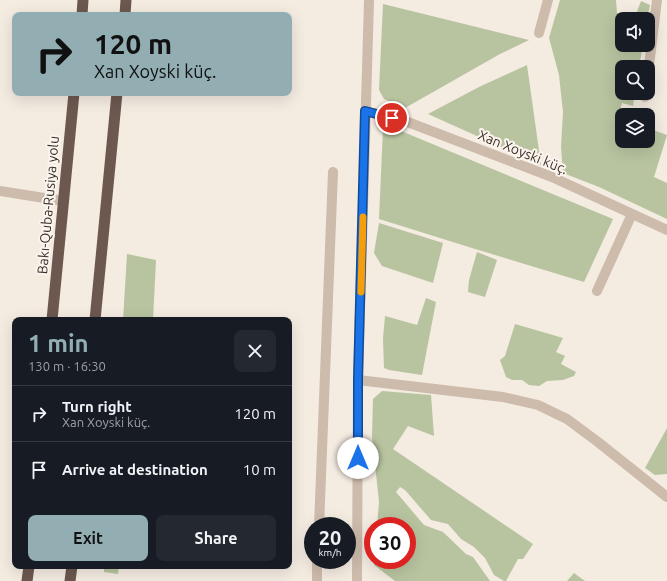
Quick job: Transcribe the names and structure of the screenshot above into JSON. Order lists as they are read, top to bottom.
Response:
{
  "streets": {
    "highway": ["Bakı-Quba-Rusiya yolu"],
    "street": ["Xan Xoyski küç."]
  },
  "page": {
    "turn": ["120 m", "Xan Xoyski küç."],
    "heading": ["1 min", "130 m · 16:30"],
    "list": [
      {
        "name": "Turn right",
        "note": "Xan Xoyski küç.",
        "value": "120 m"
      },
      {
        "name": "Arrive at destination",
        "value": "10 m"
      }
    ],
    "buttons": ["Exit", "Share"],
    "speed": "20 km/h",
    "limit": "30"
  }
}
